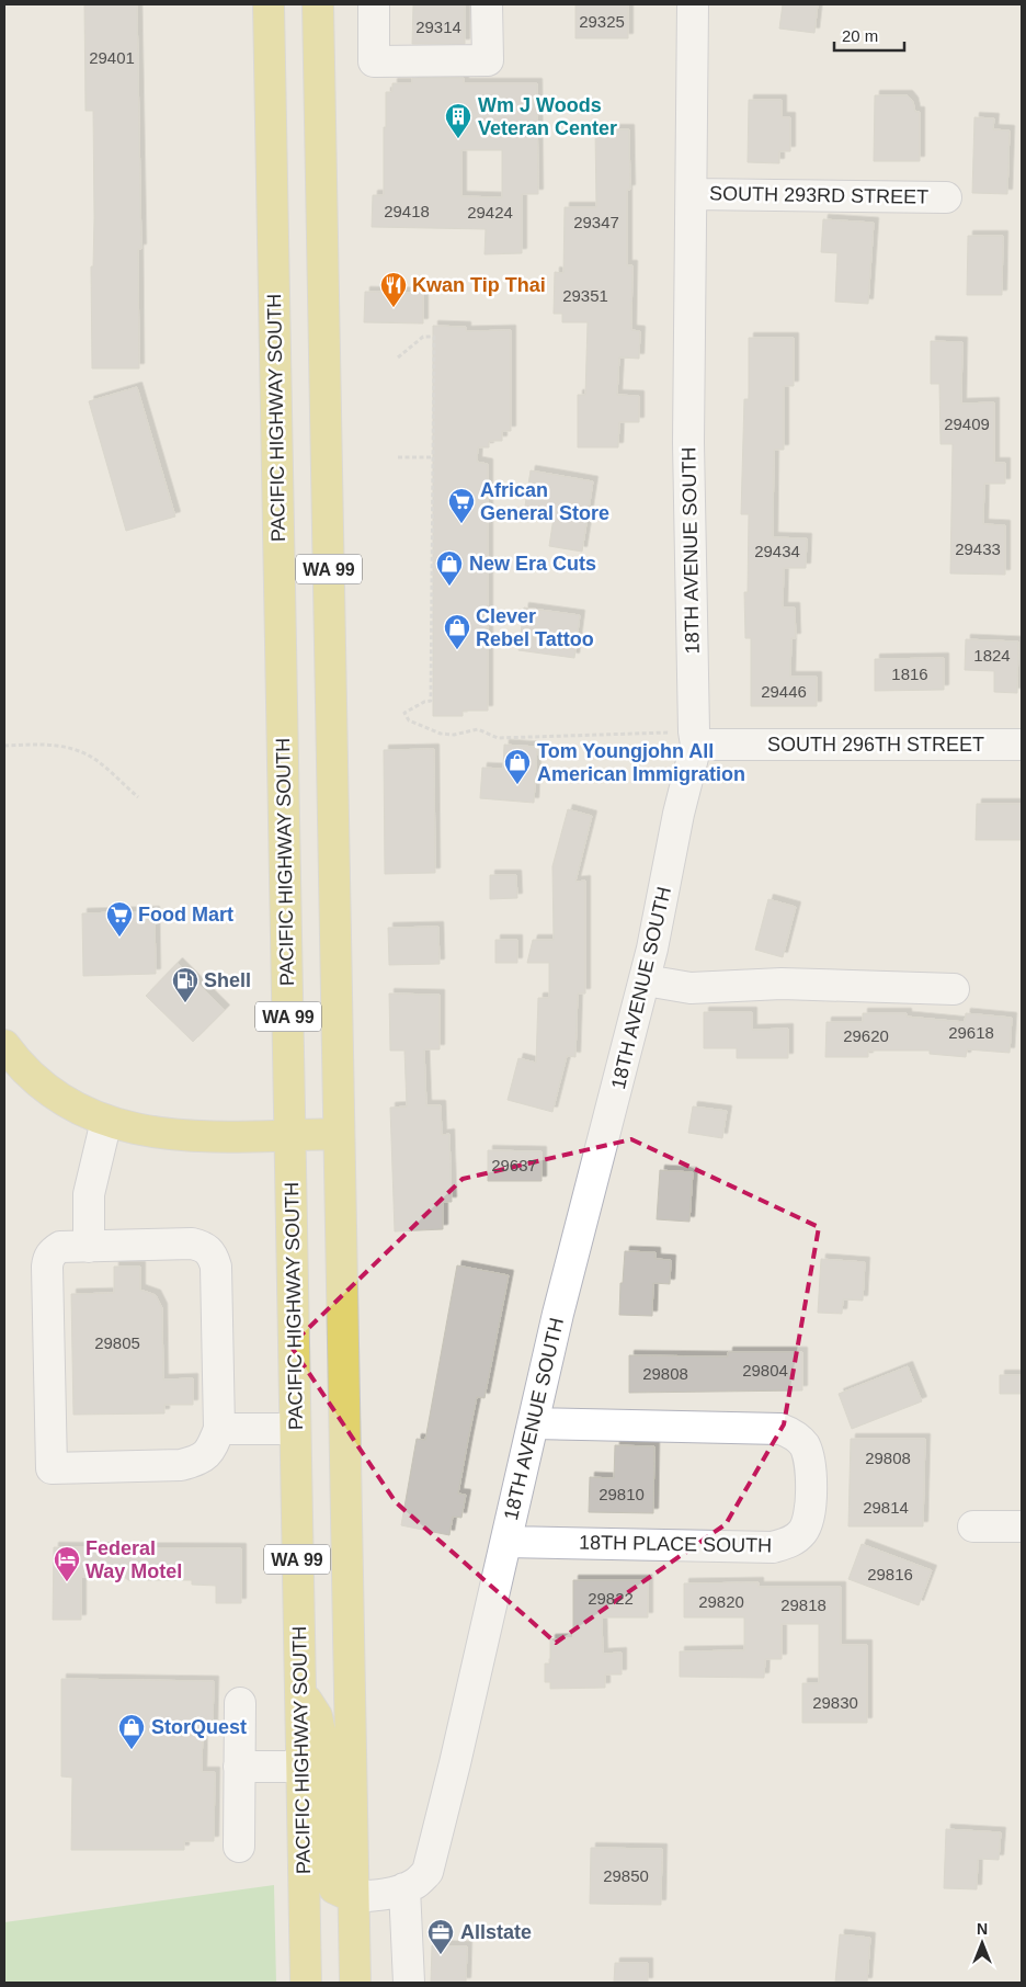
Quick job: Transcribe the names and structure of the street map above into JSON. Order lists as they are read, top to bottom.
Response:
{
  "streets": {
    "main road": ["PACIFIC HIGHWAY SOUTH", "WA 99"],
    "street": [
      "SOUTH 293RD STREET",
      "18TH AVENUE SOUTH",
      "SOUTH 296TH STREET",
      "18TH PLACE SOUTH"
    ]
  },
  "crossings": [
    ["SOUTH 293RD STREET", "18TH AVENUE SOUTH"],
    ["18TH AVENUE SOUTH", "WA 99"],
    ["18TH AVENUE SOUTH", "SOUTH 296TH STREET"],
    ["18TH AVENUE SOUTH", "18TH PLACE SOUTH"]
  ],
  "places": {
    "building": ["Wm J Woods Veteran Center"],
    "restaurant": ["Kwan Tip Thai"],
    "supermarket": ["African General Store", "Food Mart"],
    "shop": [
      "New Era Cuts",
      "Clever Rebel Tattoo",
      "Tom Youngjohn All American Immigration",
      "StorQuest"
    ],
    "fuel station": ["Shell"],
    "hotel": ["Federal Way Motel"],
    "office": ["Allstate"]
  },
  "house_numbers": [
    "29325",
    "29314",
    "29401",
    "29418",
    "29424",
    "29347",
    "29351",
    "29409",
    "29433",
    "29434",
    "1824",
    "1816",
    "29446",
    "29618",
    "29620",
    "29637",
    "29805",
    "29804",
    "29808",
    "29808",
    "29810",
    "29814",
    "29816",
    "29822",
    "29820",
    "29818",
    "29830",
    "29850"
  ],
  "scale_bar": "20 m",
  "north": "top"
}
